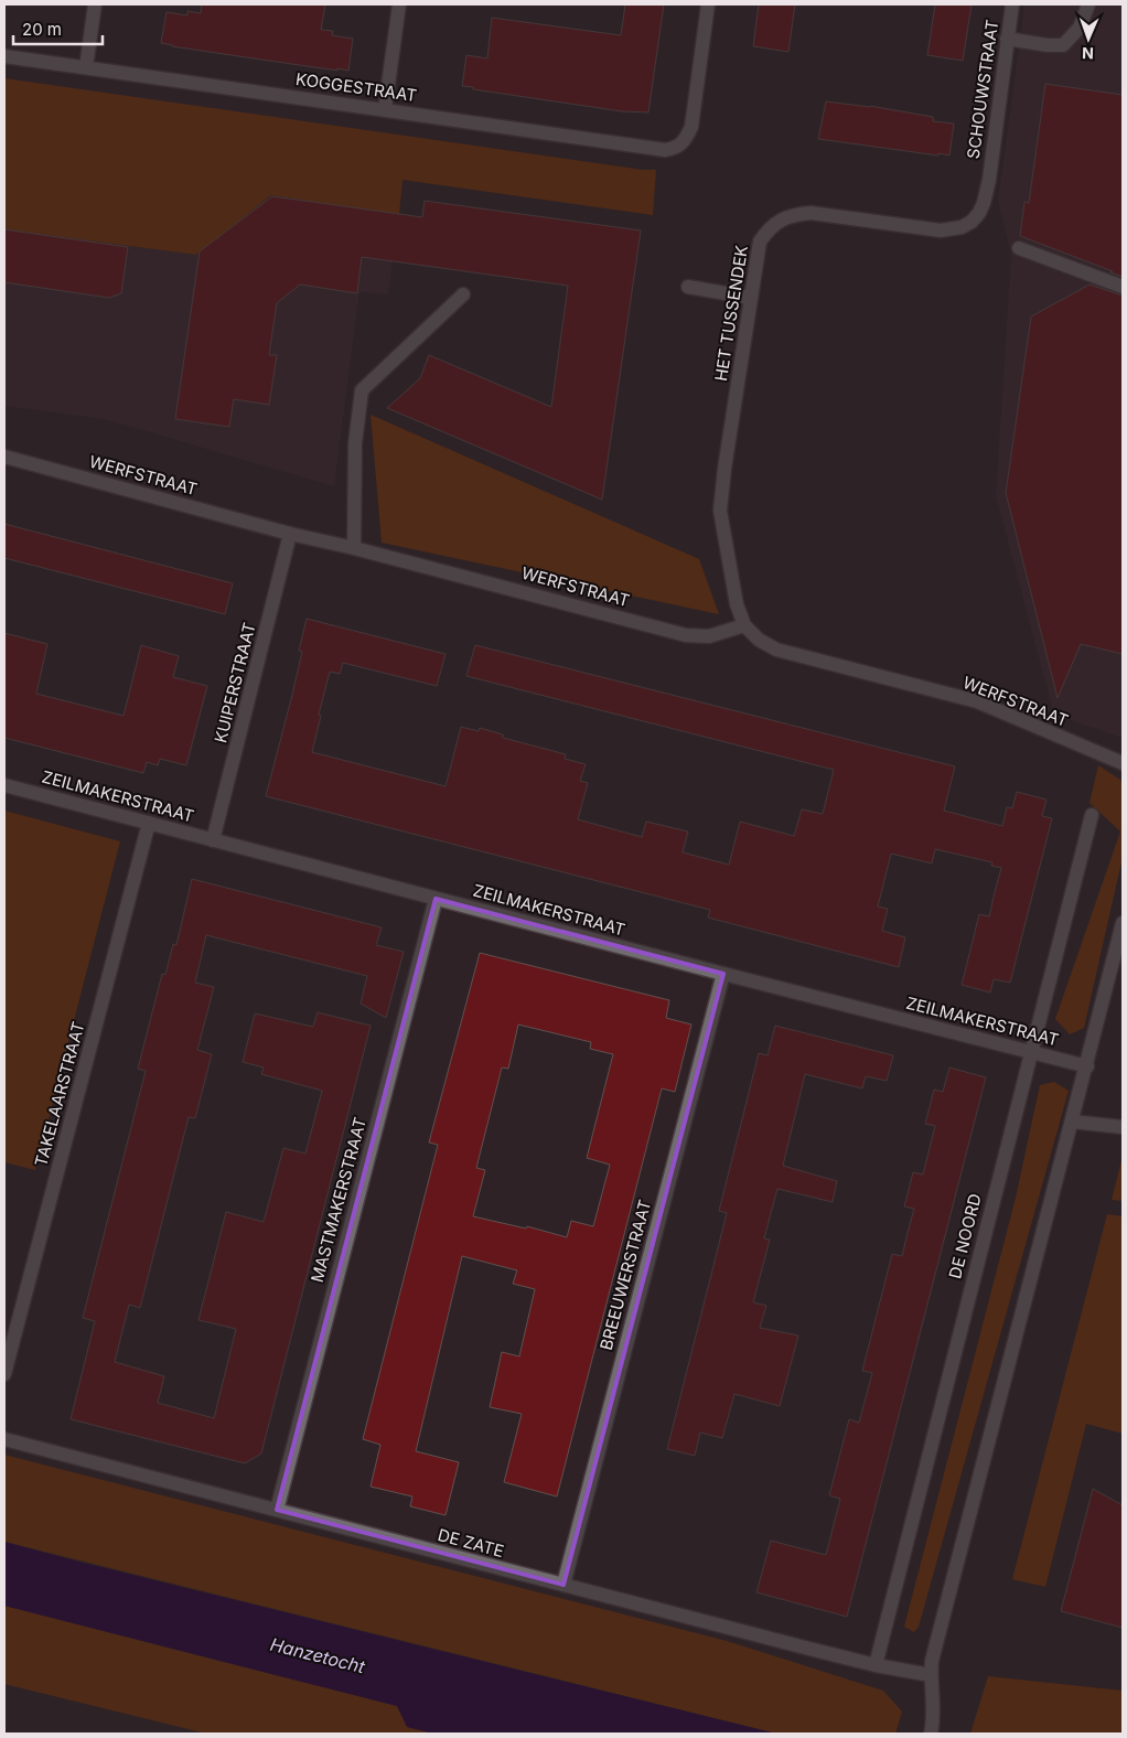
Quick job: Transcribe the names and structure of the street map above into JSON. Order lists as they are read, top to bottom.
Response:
{
  "streets": {
    "street": [
      "KOGGESTRAAT",
      "SCHOUWSTRAAT",
      "HET TUSSENDEK",
      "WERFSTRAAT",
      "KUIPERSTRAAT",
      "ZEILMAKERSTRAAT",
      "TAKELAARSTRAAT",
      "MASTMAKERSTRAAT",
      "DE NOORD",
      "BREEUWERSTRAAT",
      "DE ZATE"
    ]
  },
  "crossings": [
    ["SCHOUWSTRAAT", "HET TUSSENDEK"],
    ["HET TUSSENDEK", "WERFSTRAAT"],
    ["WERFSTRAAT", "KUIPERSTRAAT"],
    ["KUIPERSTRAAT", "ZEILMAKERSTRAAT"],
    ["ZEILMAKERSTRAAT", "TAKELAARSTRAAT"],
    ["ZEILMAKERSTRAAT", "MASTMAKERSTRAAT"],
    ["ZEILMAKERSTRAAT", "DE NOORD"],
    ["ZEILMAKERSTRAAT", "BREEUWERSTRAAT"],
    ["MASTMAKERSTRAAT", "DE ZATE"],
    ["DE NOORD", "DE ZATE"],
    ["BREEUWERSTRAAT", "DE ZATE"]
  ],
  "water": ["Hanzetocht"],
  "scale_bar": "20 m",
  "north": "bottom"
}
